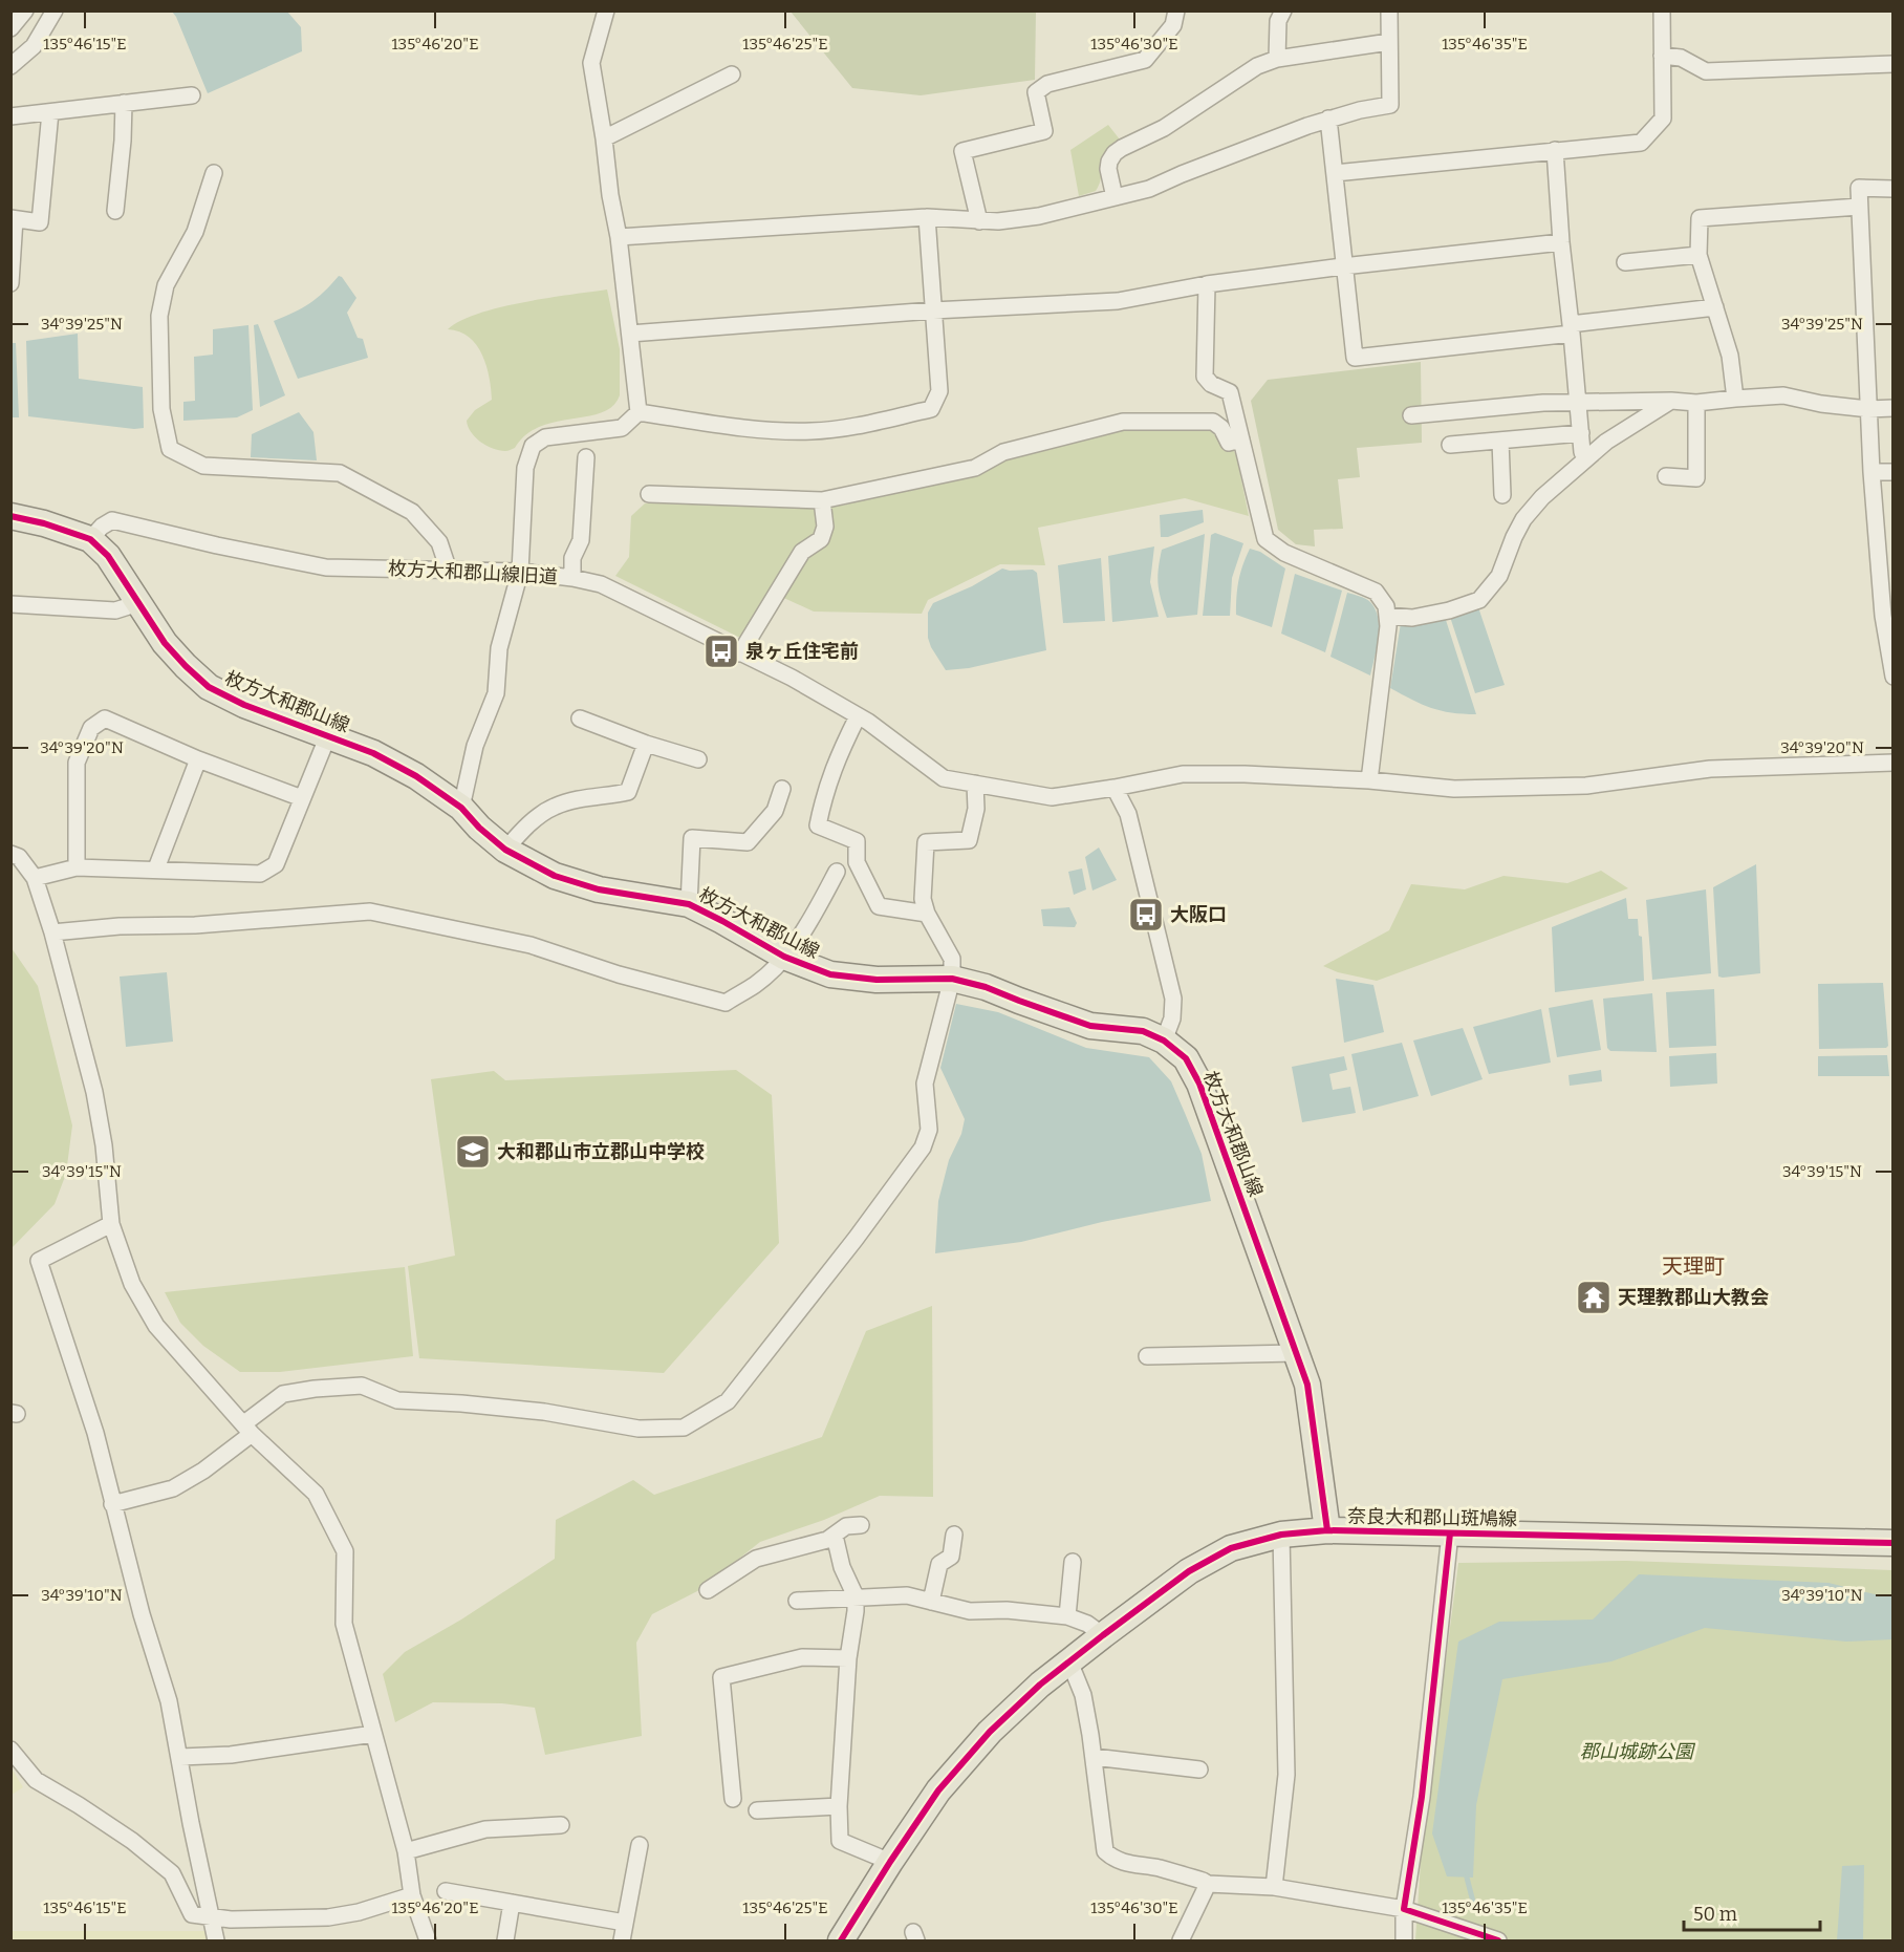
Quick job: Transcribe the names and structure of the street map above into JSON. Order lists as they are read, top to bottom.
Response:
{
  "streets": {
    "main road": ["枚方大和郡山線", "奈良大和郡山斑鳩線"],
    "street": ["枚方大和郡山線旧道"]
  },
  "crossings": [
    ["枚方大和郡山線旧道", "枚方大和郡山線"],
    ["枚方大和郡山線", "奈良大和郡山斑鳩線"]
  ],
  "districts": ["天理町"],
  "parks": ["郡山城跡公園"],
  "places": {
    "bus stop": ["泉ヶ丘住宅前", "大阪口"],
    "school or university": ["大和郡山市立郡山中学校"],
    "temple": ["天理教郡山大教会"]
  },
  "scale_bar": "50 m",
  "coordinates": [
    "135°46'15\"E",
    "135°46'20\"E",
    "135°46'25\"E",
    "135°46'30\"E",
    "135°46'35\"E",
    "34°39'25\"N",
    "34°39'20\"N",
    "34°39'15\"N",
    "34°39'10\"N"
  ]
}
